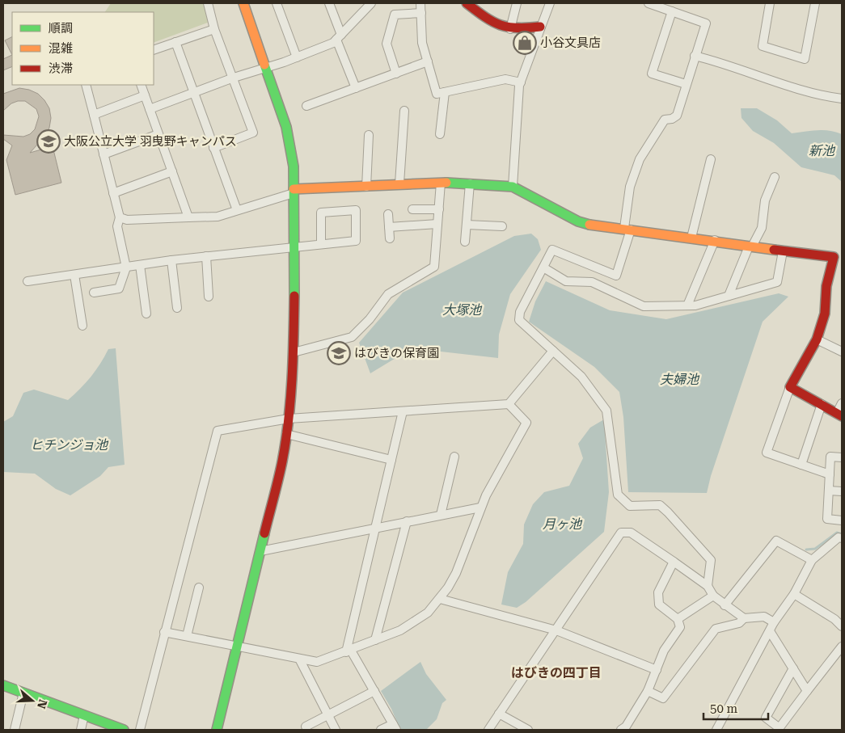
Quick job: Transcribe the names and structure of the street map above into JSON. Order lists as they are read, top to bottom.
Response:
{
  "districts": ["はびきの四丁目"],
  "water": [
    "新池",
    "大塚池",
    "夫婦池",
    "ヒチンジョ池",
    "月ヶ池"
  ],
  "places": {
    "shop": ["小谷文具店"],
    "school or university": ["大阪公立大学 羽曳野キャンパス", "はびきの保育園"]
  },
  "legend": ["順調", "混雑", "渋滞"],
  "scale_bar": "50 m",
  "north": "right"
}
